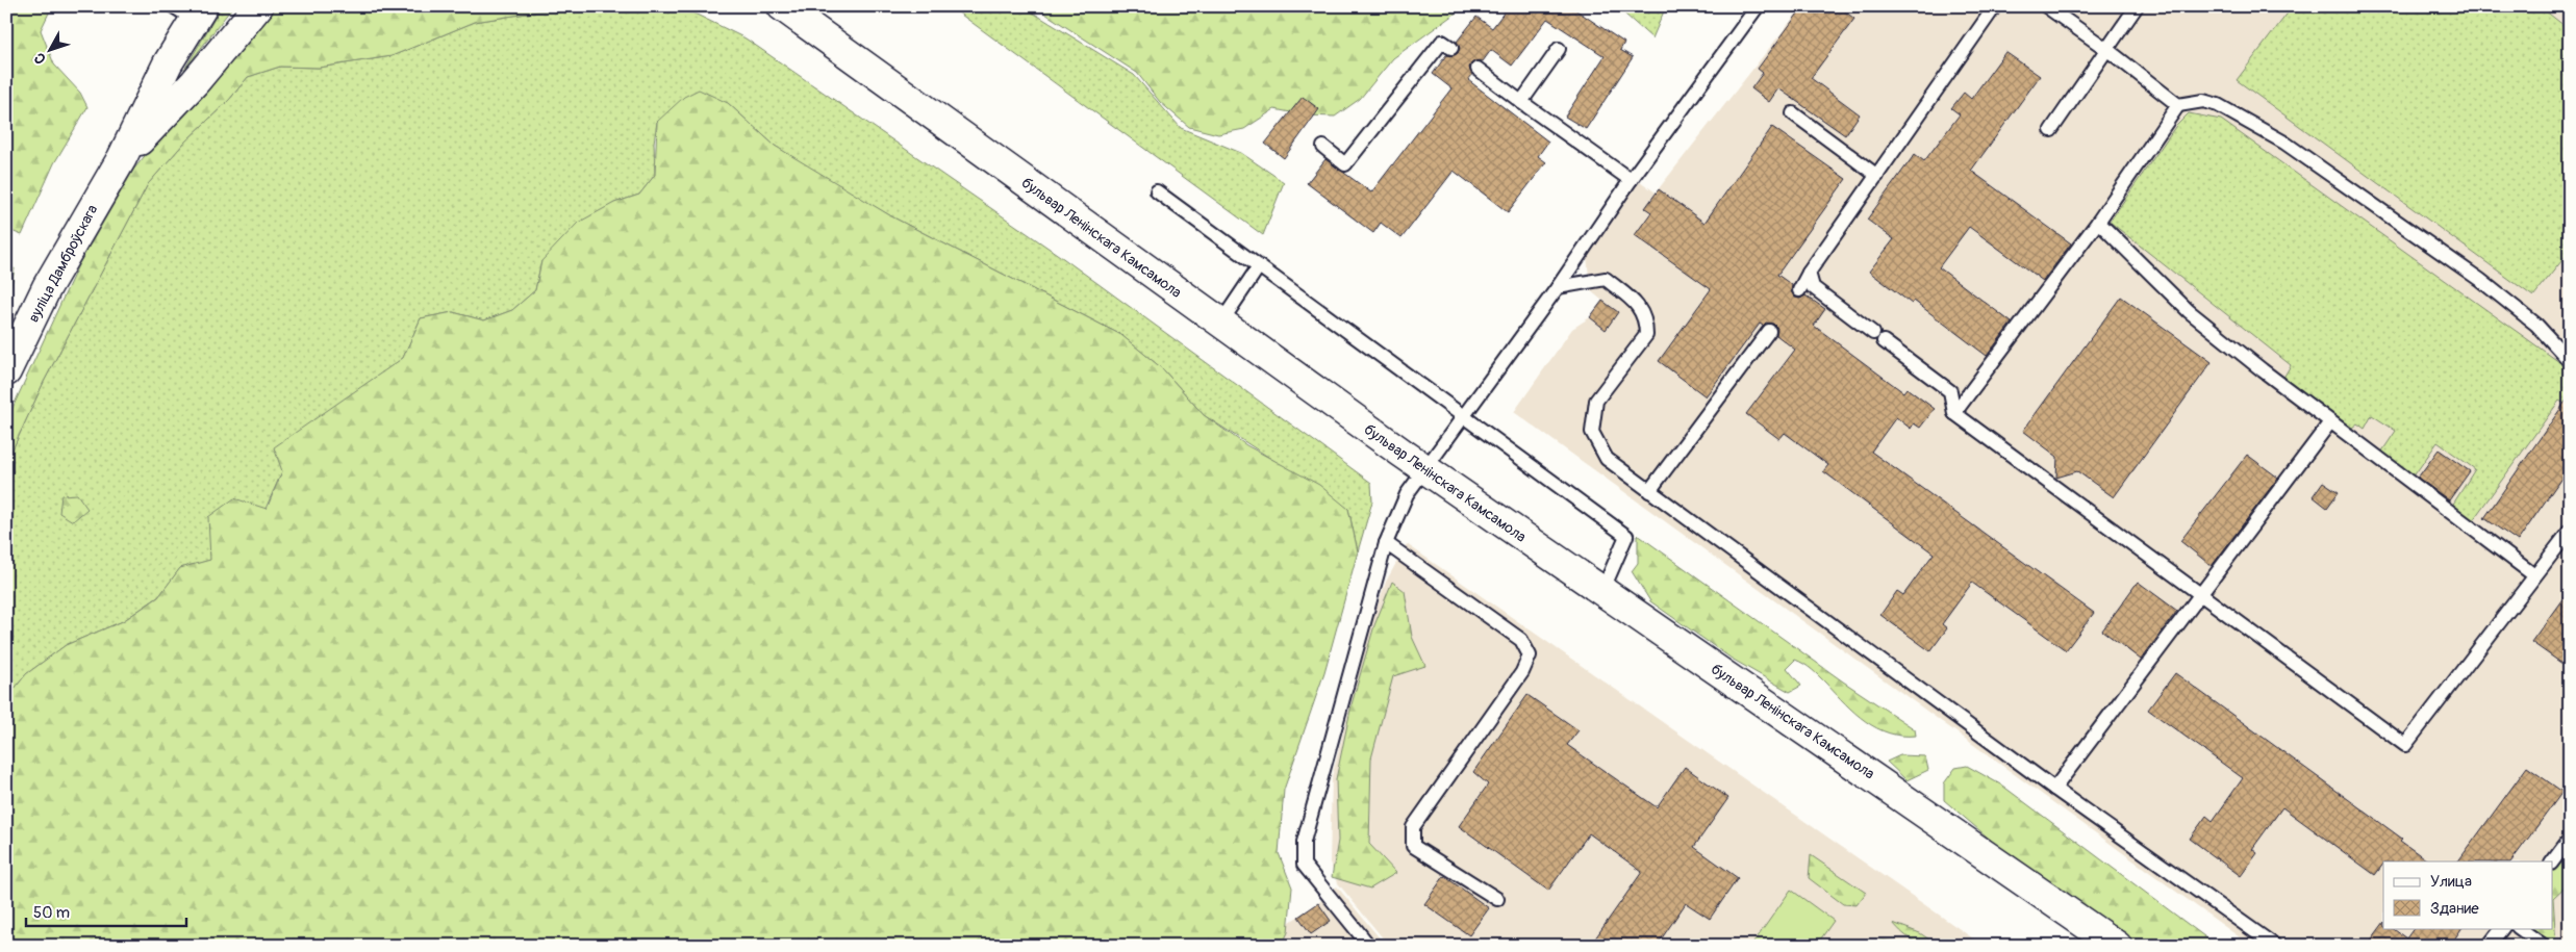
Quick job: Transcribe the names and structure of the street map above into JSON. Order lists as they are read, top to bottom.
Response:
{
  "streets": {
    "street": ["бульвар Ленінскага Камсамола", "вуліца Дамброўскага"]
  },
  "legend": ["Улица", "Здание"],
  "scale_bar": "50 m",
  "north": "bottom left"
}
